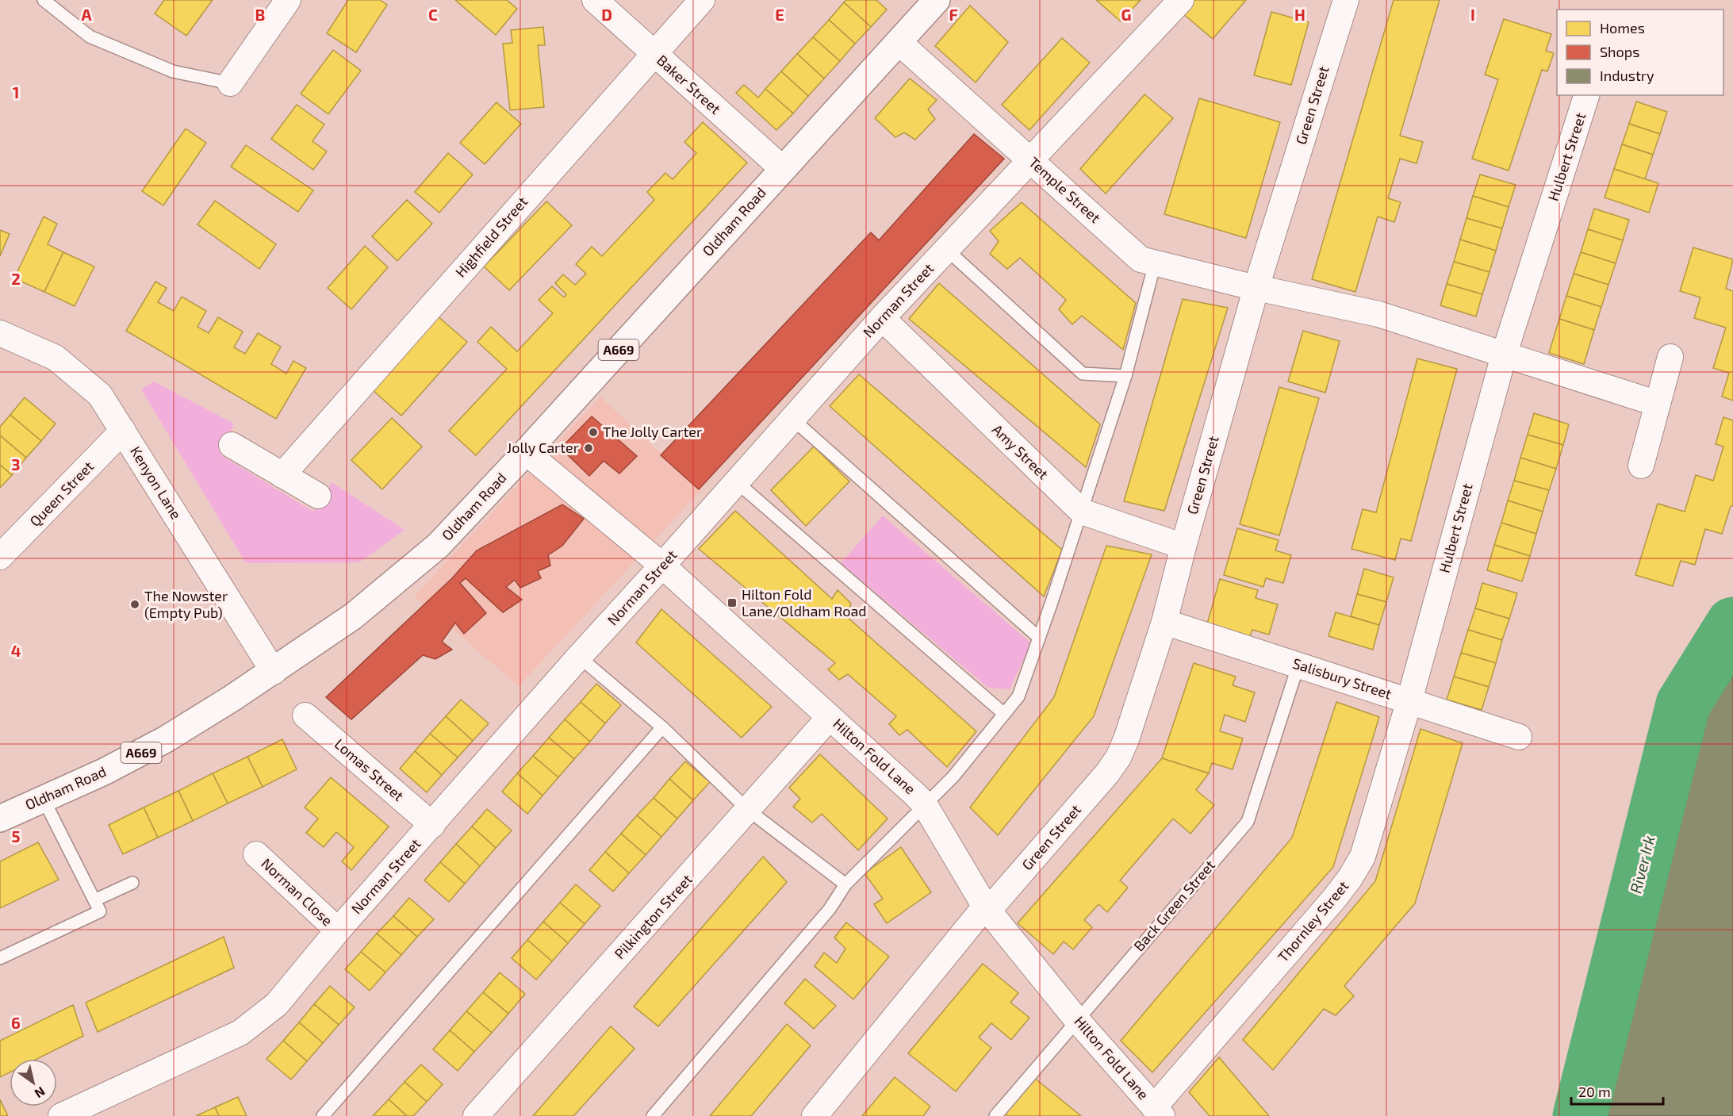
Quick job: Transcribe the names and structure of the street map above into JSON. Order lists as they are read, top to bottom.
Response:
{
  "streets": {
    "main road": ["Oldham Road", "A669"],
    "street": [
      "Baker Street",
      "Green Street",
      "Hulbert Street",
      "Temple Street",
      "Highfield Street",
      "Norman Street",
      "Amy Street",
      "Kenyon Lane",
      "Queen Street",
      "Salisbury Street",
      "Hilton Fold Lane",
      "Lomas Street",
      "Norman Close",
      "Pilkington Street",
      "Thornley Street"
    ],
    "lane": ["Back Green Street"]
  },
  "crossings": [
    ["Baker Street", "Oldham Road"],
    ["Baker Street", "Highfield Street"],
    ["Green Street", "Temple Street"],
    ["Green Street", "Amy Street"],
    ["Green Street", "Salisbury Street"],
    ["Green Street", "Hilton Fold Lane"],
    ["Hulbert Street", "Salisbury Street"],
    ["Hulbert Street", "Thornley Street"],
    ["Temple Street", "Oldham Road"],
    ["Temple Street", "Norman Street"],
    ["Oldham Road", "Kenyon Lane"],
    ["Oldham Road", "Hilton Fold Lane"],
    ["Norman Street", "Amy Street"],
    ["Norman Street", "Hilton Fold Lane"],
    ["Norman Street", "Lomas Street"],
    ["Norman Street", "Norman Close"],
    ["Kenyon Lane", "Queen Street"],
    ["Salisbury Street", "Back Green Street"],
    ["Salisbury Street", "Thornley Street"],
    ["Hilton Fold Lane", "Back Green Street"],
    ["Hilton Fold Lane", "Pilkington Street"],
    ["Hilton Fold Lane", "Thornley Street"]
  ],
  "water": ["River Irk"],
  "places": {
    "other": ["The Jolly Carter", "Jolly Carter", "The Nowster (Empty Pub)"],
    "transit": ["Hilton Fold Lane/Oldham Road"]
  },
  "legend": ["Homes", "Shops", "Industry"],
  "scale_bar": "20 m",
  "north": "bottom right",
  "grid": {
    "columns": [
      "A",
      "B",
      "C",
      "D",
      "E",
      "F",
      "G",
      "H",
      "I"
    ],
    "rows": [
      "1",
      "2",
      "3",
      "4",
      "5",
      "6"
    ]
  }
}
